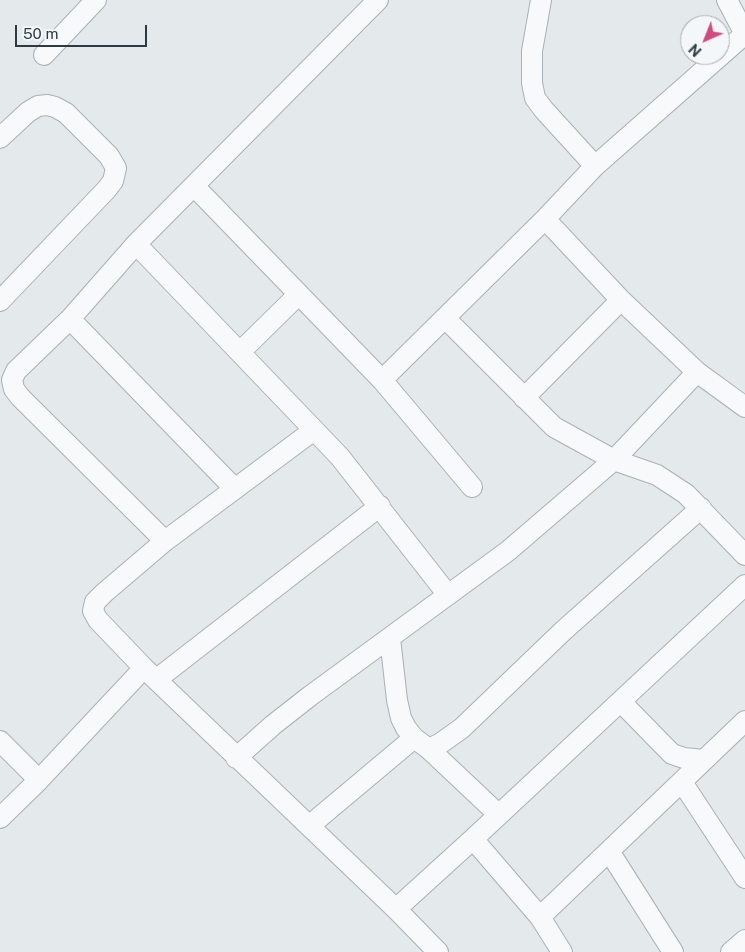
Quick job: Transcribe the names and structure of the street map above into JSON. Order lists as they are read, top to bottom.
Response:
{
  "scale_bar": "50 m",
  "north": "bottom left"
}
